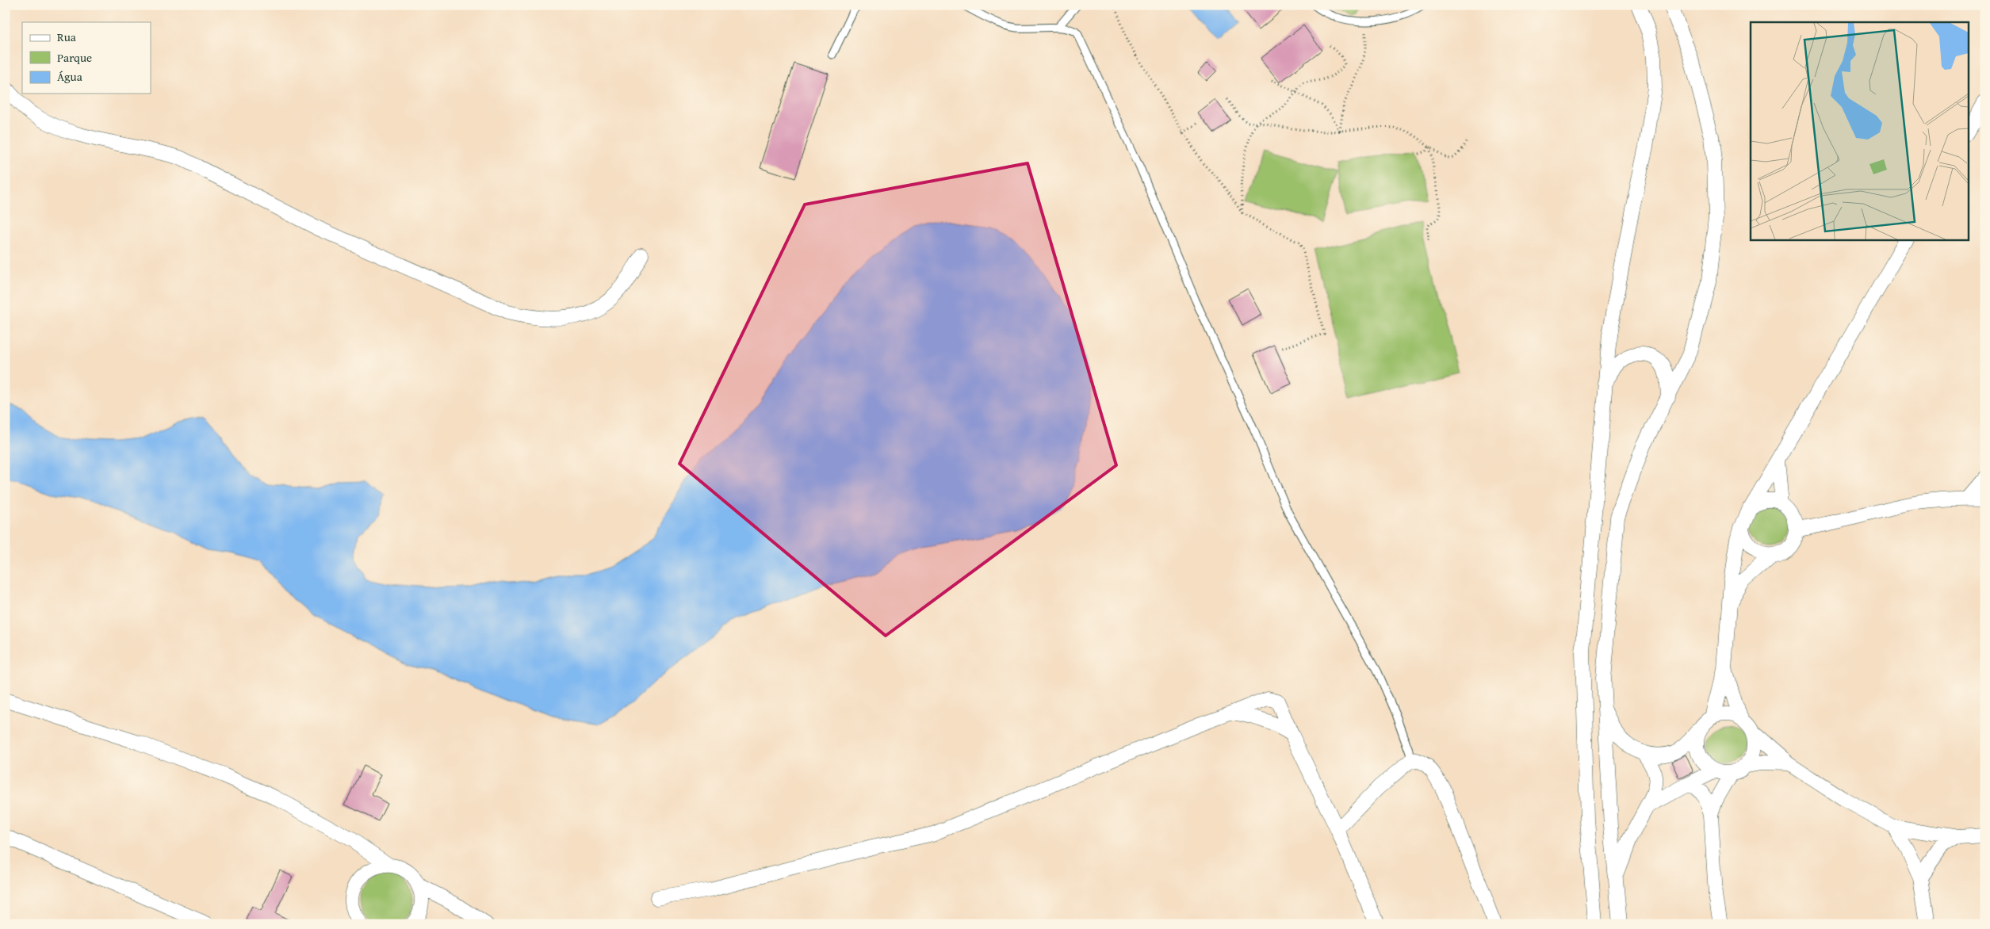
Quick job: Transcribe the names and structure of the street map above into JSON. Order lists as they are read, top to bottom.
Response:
{
  "legend": ["Rua", "Parque", "Água"]
}
